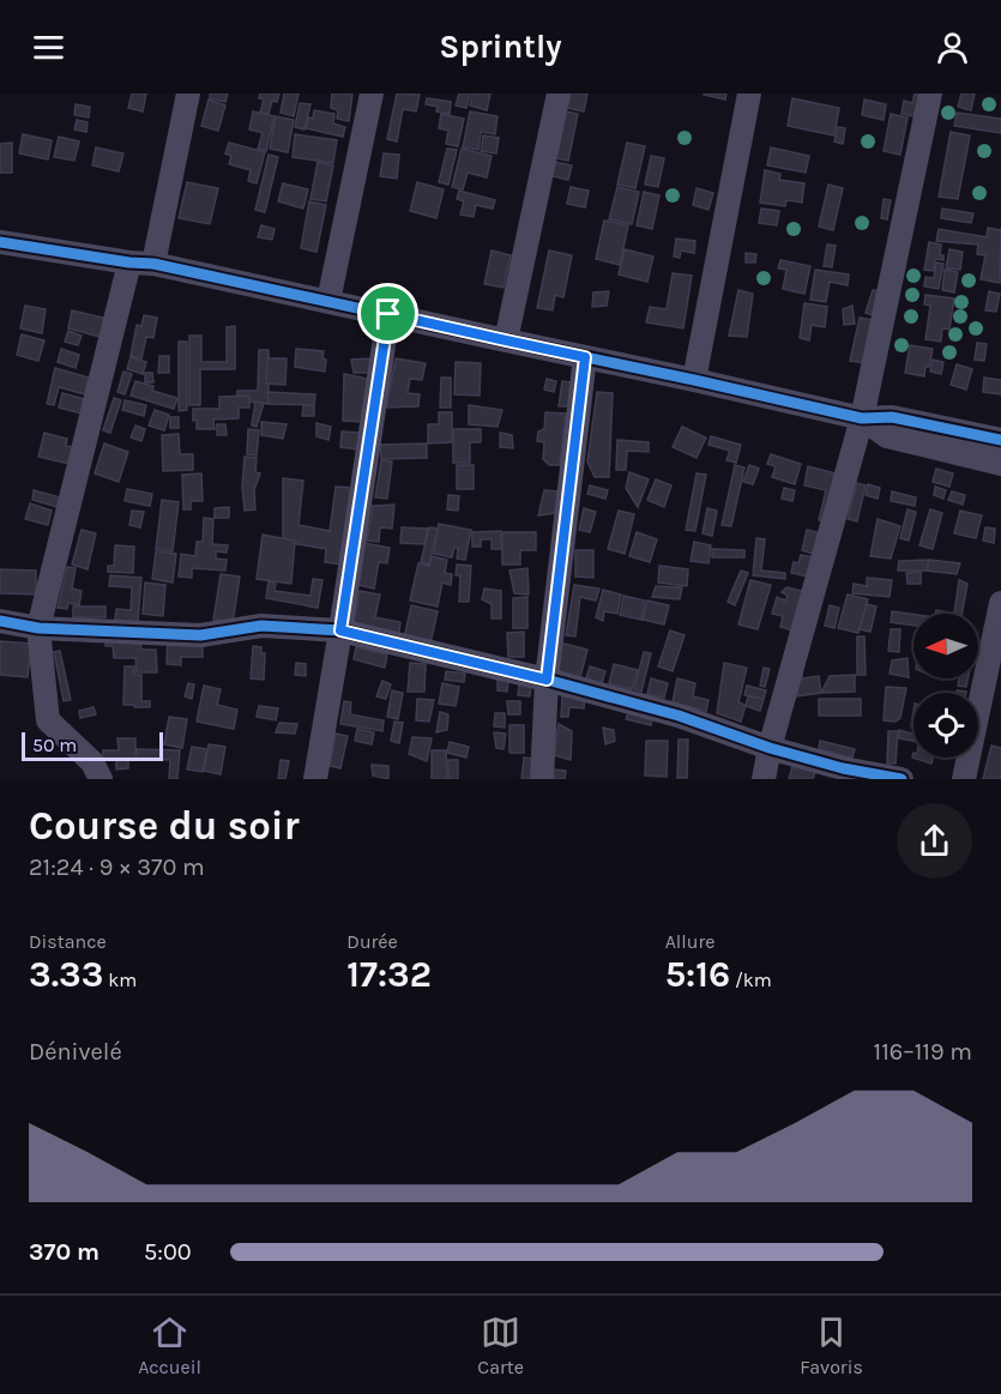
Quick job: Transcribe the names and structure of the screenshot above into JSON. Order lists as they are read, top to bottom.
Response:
{
  "scale_bar": "50 m",
  "north": "left",
  "page": {
    "header": "Sprintly",
    "scale": "50 m",
    "heading": ["Course du soir", "21:24 · 9 × 370 m"],
    "stats": [
      ["Distance", "3.33 km"],
      ["Durée", "17:32"],
      ["Allure", "5:16 /km"]
    ],
    "chart": ["Dénivelé", "116–119 m"],
    "list": [
      {
        "name": "370 m",
        "note": "5:00"
      }
    ],
    "tabs": ["Accueil", "Carte", "Favoris"]
  }
}
